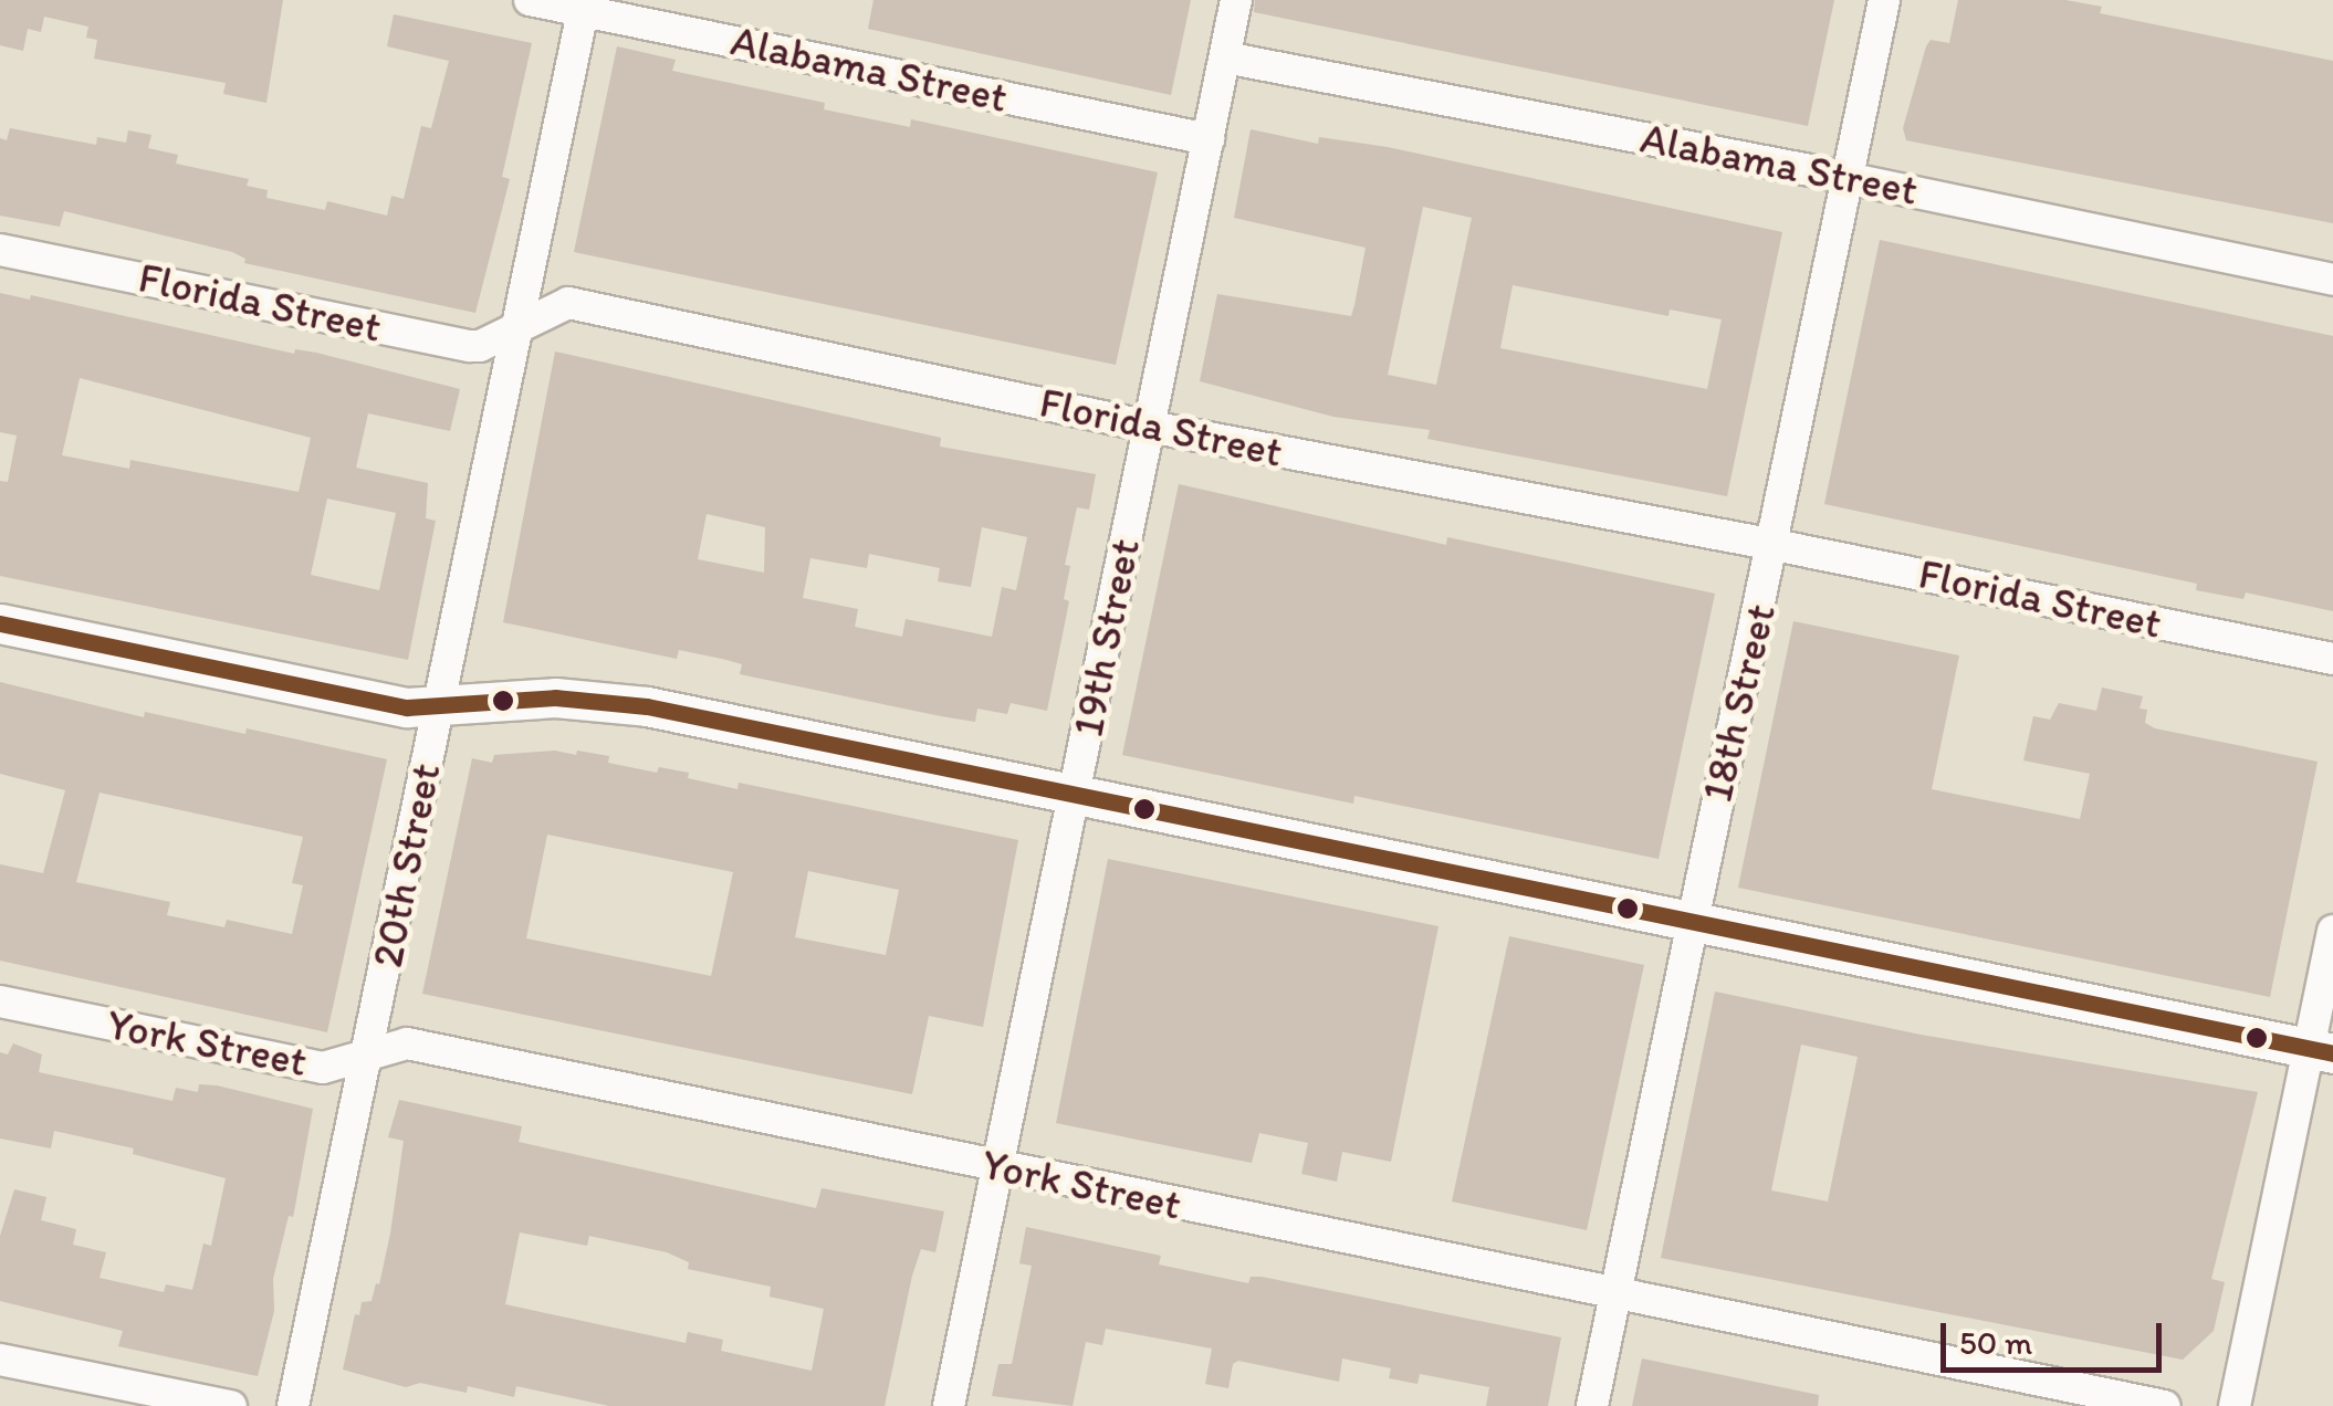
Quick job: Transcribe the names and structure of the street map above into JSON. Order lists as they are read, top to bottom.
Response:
{
  "streets": {
    "street": [
      "Alabama Street",
      "Florida Street",
      "19th Street",
      "18th Street",
      "20th Street",
      "York Street"
    ]
  },
  "crossings": [
    ["Alabama Street", "19th Street"],
    ["Alabama Street", "18th Street"],
    ["Alabama Street", "20th Street"],
    ["Florida Street", "19th Street"],
    ["Florida Street", "18th Street"],
    ["Florida Street", "20th Street"],
    ["19th Street", "York Street"],
    ["18th Street", "York Street"],
    ["20th Street", "York Street"]
  ],
  "scale_bar": "50 m"
}
